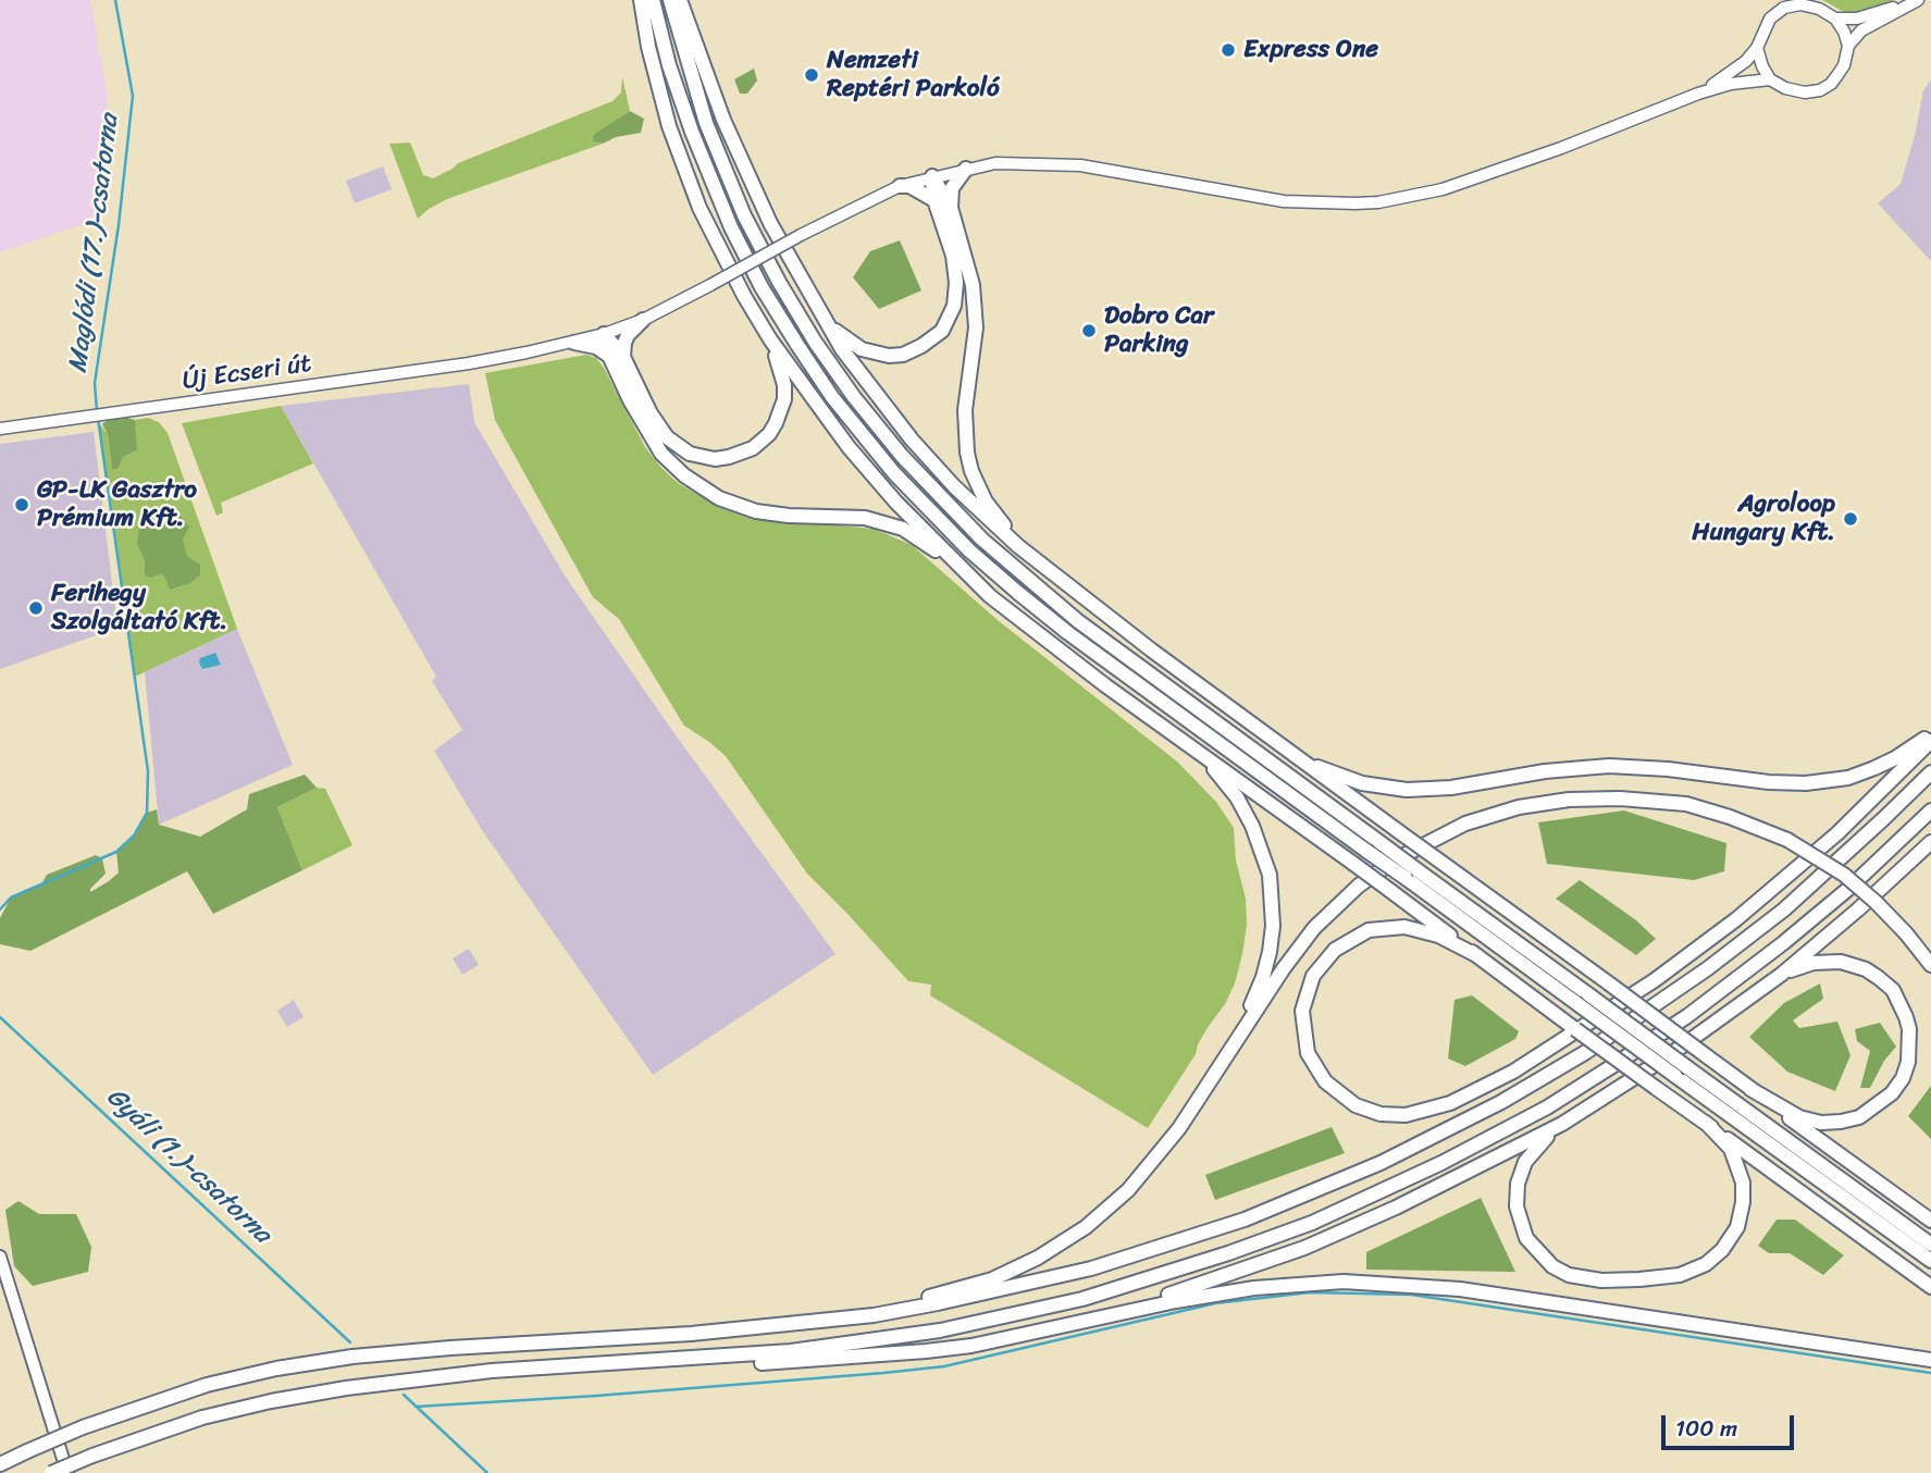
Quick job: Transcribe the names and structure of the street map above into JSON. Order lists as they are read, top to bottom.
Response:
{
  "streets": {
    "main road": ["Új Ecseri út"]
  },
  "water": ["Maglódi (17.)-csatorna", "Gyáli (1.)-csatorna"],
  "places": [
    "Express One",
    "Nemzeti Reptéri Parkoló",
    "Dobro Car Parking",
    "GP-LK Gasztro Prémium Kft.",
    "Agroloop Hungary Kft.",
    "Ferihegy Szolgáltató Kft."
  ],
  "scale_bar": "100 m"
}
